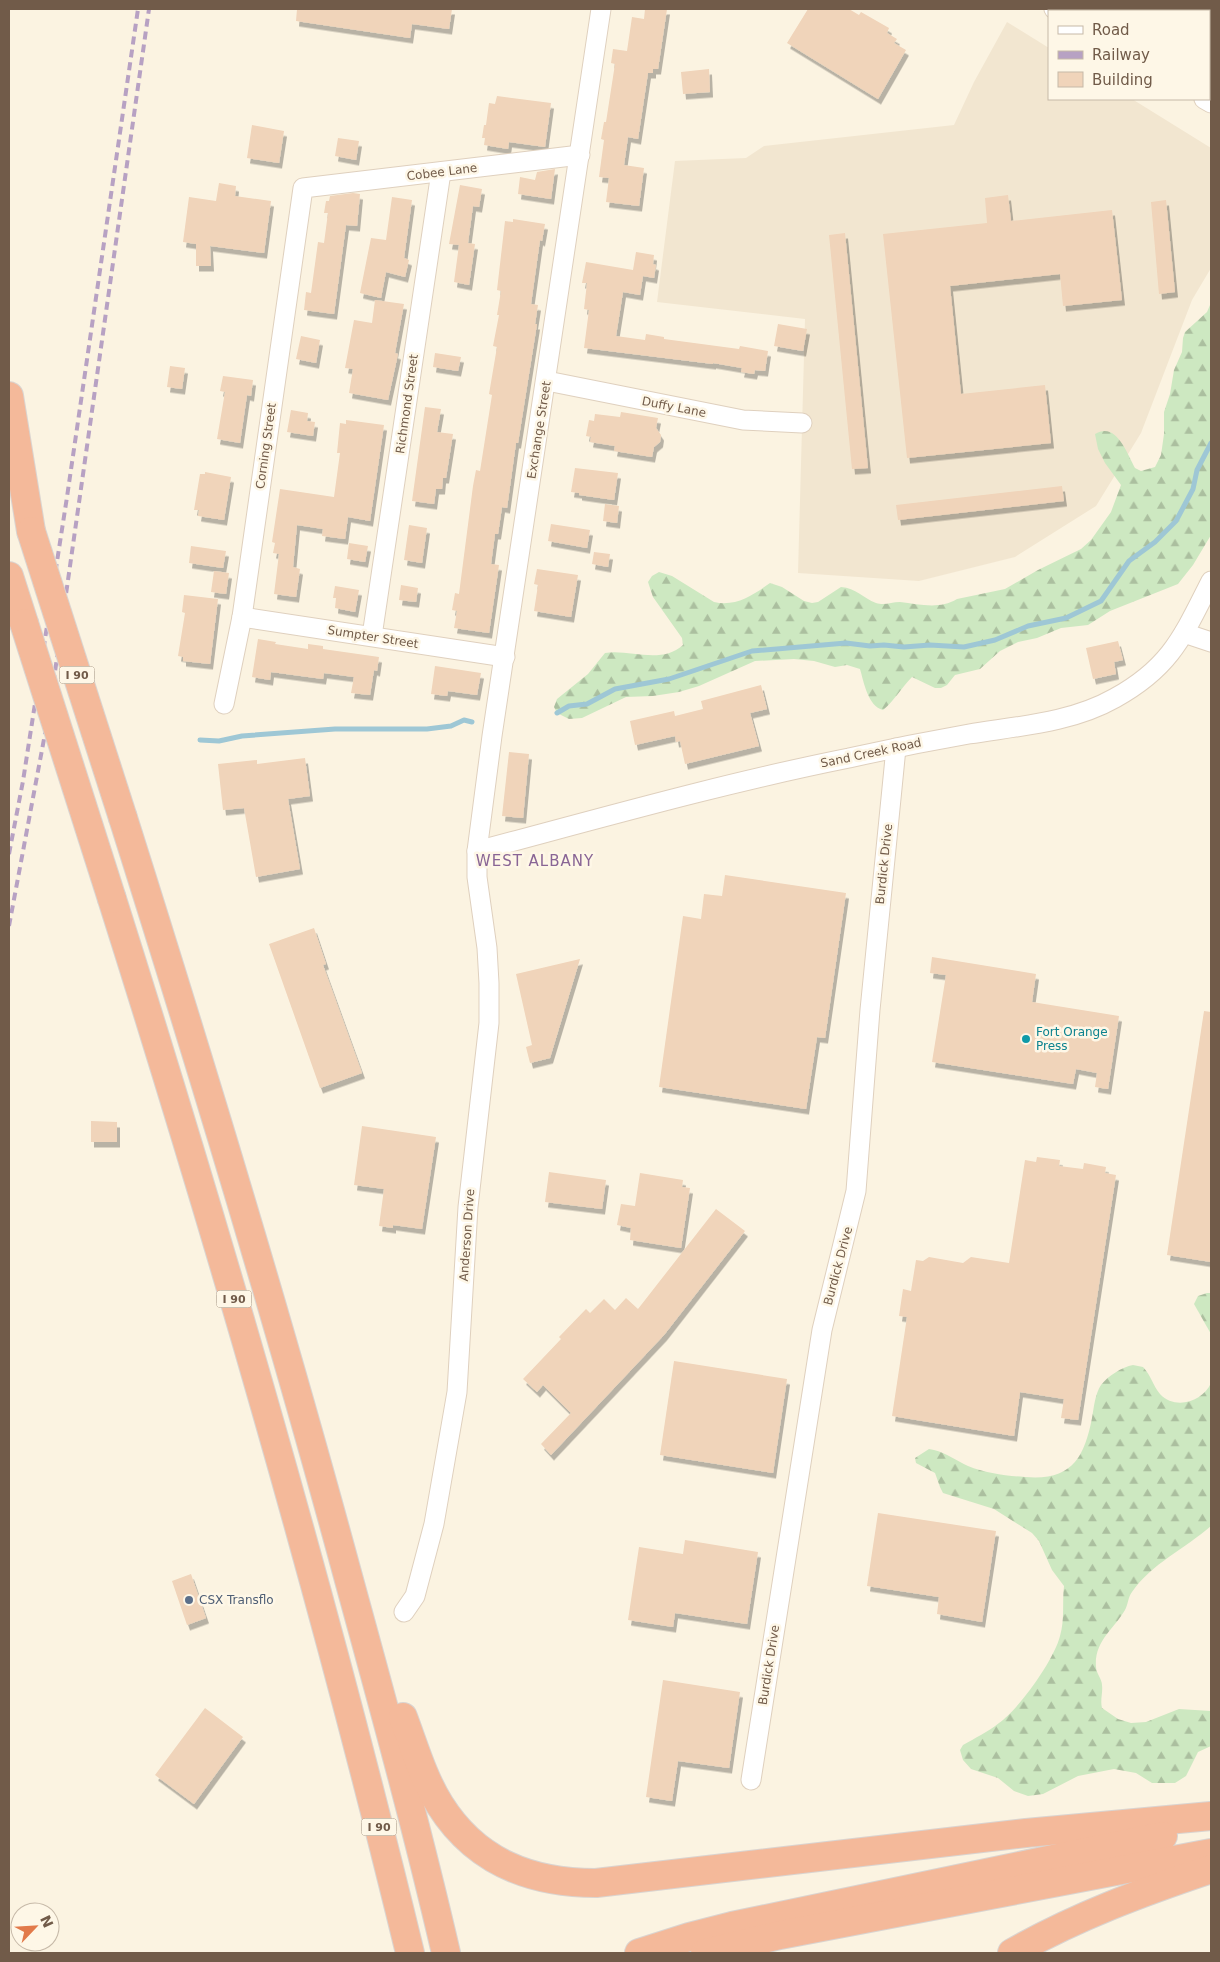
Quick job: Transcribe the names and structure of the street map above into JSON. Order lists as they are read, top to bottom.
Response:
{
  "streets": {
    "highway": ["I 90"],
    "street": [
      "Cobee Lane",
      "Richmond Street",
      "Duffy Lane",
      "Exchange Street",
      "Corning Street",
      "Sumpter Street",
      "Sand Creek Road",
      "Burdick Drive",
      "Anderson Drive"
    ]
  },
  "crossings": [
    ["Cobee Lane", "Richmond Street"],
    ["Cobee Lane", "Exchange Street"],
    ["Cobee Lane", "Corning Street"],
    ["Richmond Street", "Sumpter Street"],
    ["Duffy Lane", "Exchange Street"],
    ["Exchange Street", "Sumpter Street"],
    ["Exchange Street", "Sand Creek Road"],
    ["Exchange Street", "Anderson Drive"],
    ["Corning Street", "Sumpter Street"],
    ["Sand Creek Road", "Burdick Drive"],
    ["Sand Creek Road", "Anderson Drive"]
  ],
  "districts": ["WEST ALBANY"],
  "places": ["Fort Orange Press", "CSX Transflo"],
  "legend": ["Road", "Railway", "Building"],
  "north": "top right"
}
